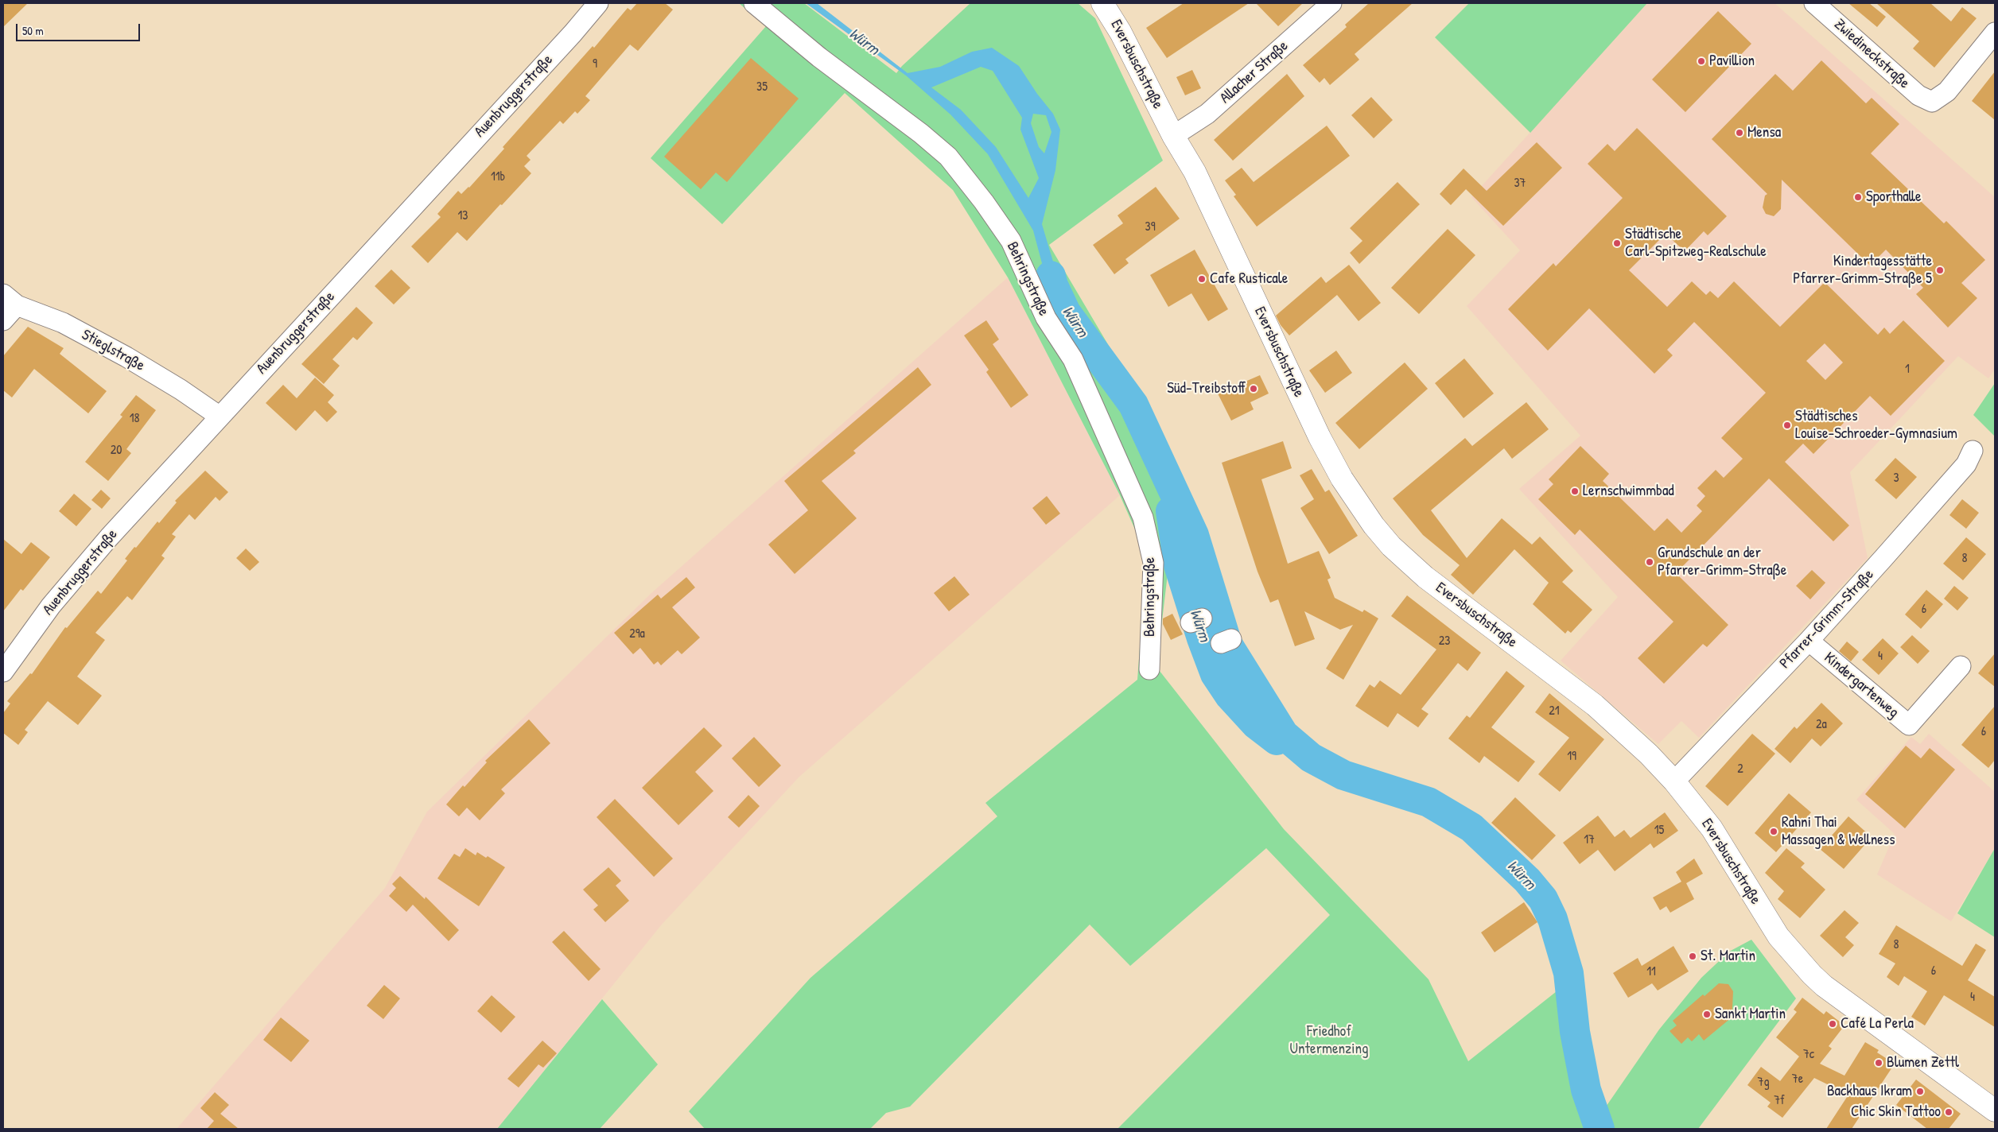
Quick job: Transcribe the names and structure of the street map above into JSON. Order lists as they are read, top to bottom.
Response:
{
  "streets": {
    "main road": ["Eversbuschstraße"],
    "street": [
      "Zwiedineckstraße",
      "Allacher Straße",
      "Auenbruggerstraße",
      "Behringstraße",
      "Stieglstraße",
      "Pfarrer-Grimm-Straße",
      "Kindergartenweg"
    ]
  },
  "crossings": [
    ["Eversbuschstraße", "Allacher Straße"],
    ["Eversbuschstraße", "Pfarrer-Grimm-Straße"],
    ["Auenbruggerstraße", "Stieglstraße"],
    ["Pfarrer-Grimm-Straße", "Kindergartenweg"]
  ],
  "water": ["Würm"],
  "parks": ["Friedhof Untermenzing"],
  "places": [
    "Pavillion",
    "Mensa",
    "Sporthalle",
    "Städtische Carl-Spitzweg-Realschule",
    "Kindertagesstätte Pfarrer-Grimm-Straße 5",
    "Cafe Rusticale",
    "Süd-Treibstoff",
    "Städtisches Louise-Schroeder-Gymnasium",
    "Lernschwimmbad",
    "Grundschule an der Pfarrer-Grimm-Straße",
    "Rahni Thai Massagen & Wellness",
    "St. Martin",
    "Sankt Martin",
    "Café La Perla",
    "Blumen Zettl",
    "Backhaus Ikram",
    "Chic Skin Tattoo"
  ],
  "house_numbers": [
    "9",
    "35",
    "11b",
    "37",
    "13",
    "39",
    "1",
    "18",
    "20",
    "3",
    "8",
    "6",
    "29a",
    "23",
    "4",
    "21",
    "2a",
    "6",
    "19",
    "2",
    "15",
    "17",
    "8",
    "6",
    "11",
    "4",
    "7c",
    "7e",
    "7g",
    "7f"
  ],
  "scale_bar": "50 m"
}
